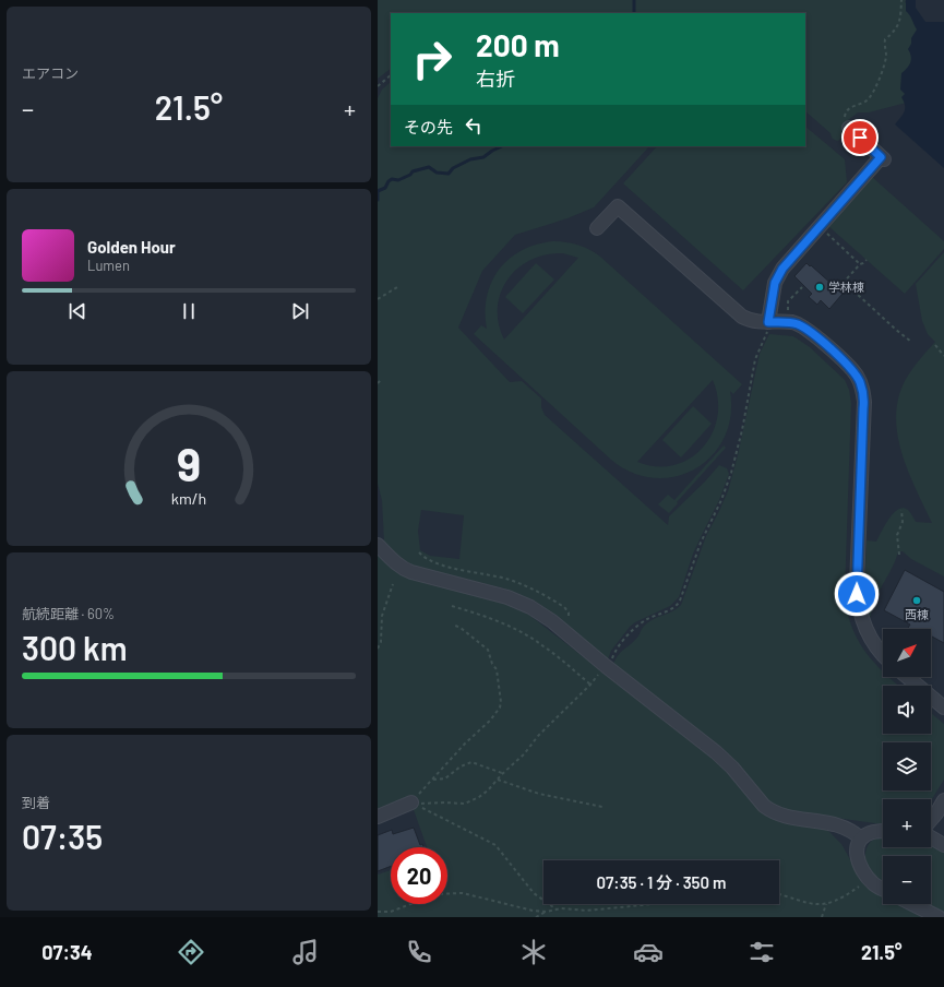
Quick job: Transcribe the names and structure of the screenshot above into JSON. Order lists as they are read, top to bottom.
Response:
{
  "places": ["学林棟", "西棟"],
  "north": "top right",
  "page": {
    "tile": [
      "エアコン",
      ["航続距離 · 60%", "300 km"],
      ["到着", "07:35"]
    ],
    "turn": ["200 m", "右折"],
    "heat": ["−", "21.5°", "+"],
    "then": "その先",
    "song": ["Golden Hour", "Lumen"],
    "map_buttons": ["+", "−"],
    "limit": "20",
    "trip": "07:35 · 1 分 · 350 m",
    "tabs": ["07:34", "21.5°"],
    "gauge": ["9", "km/h"]
  }
}
